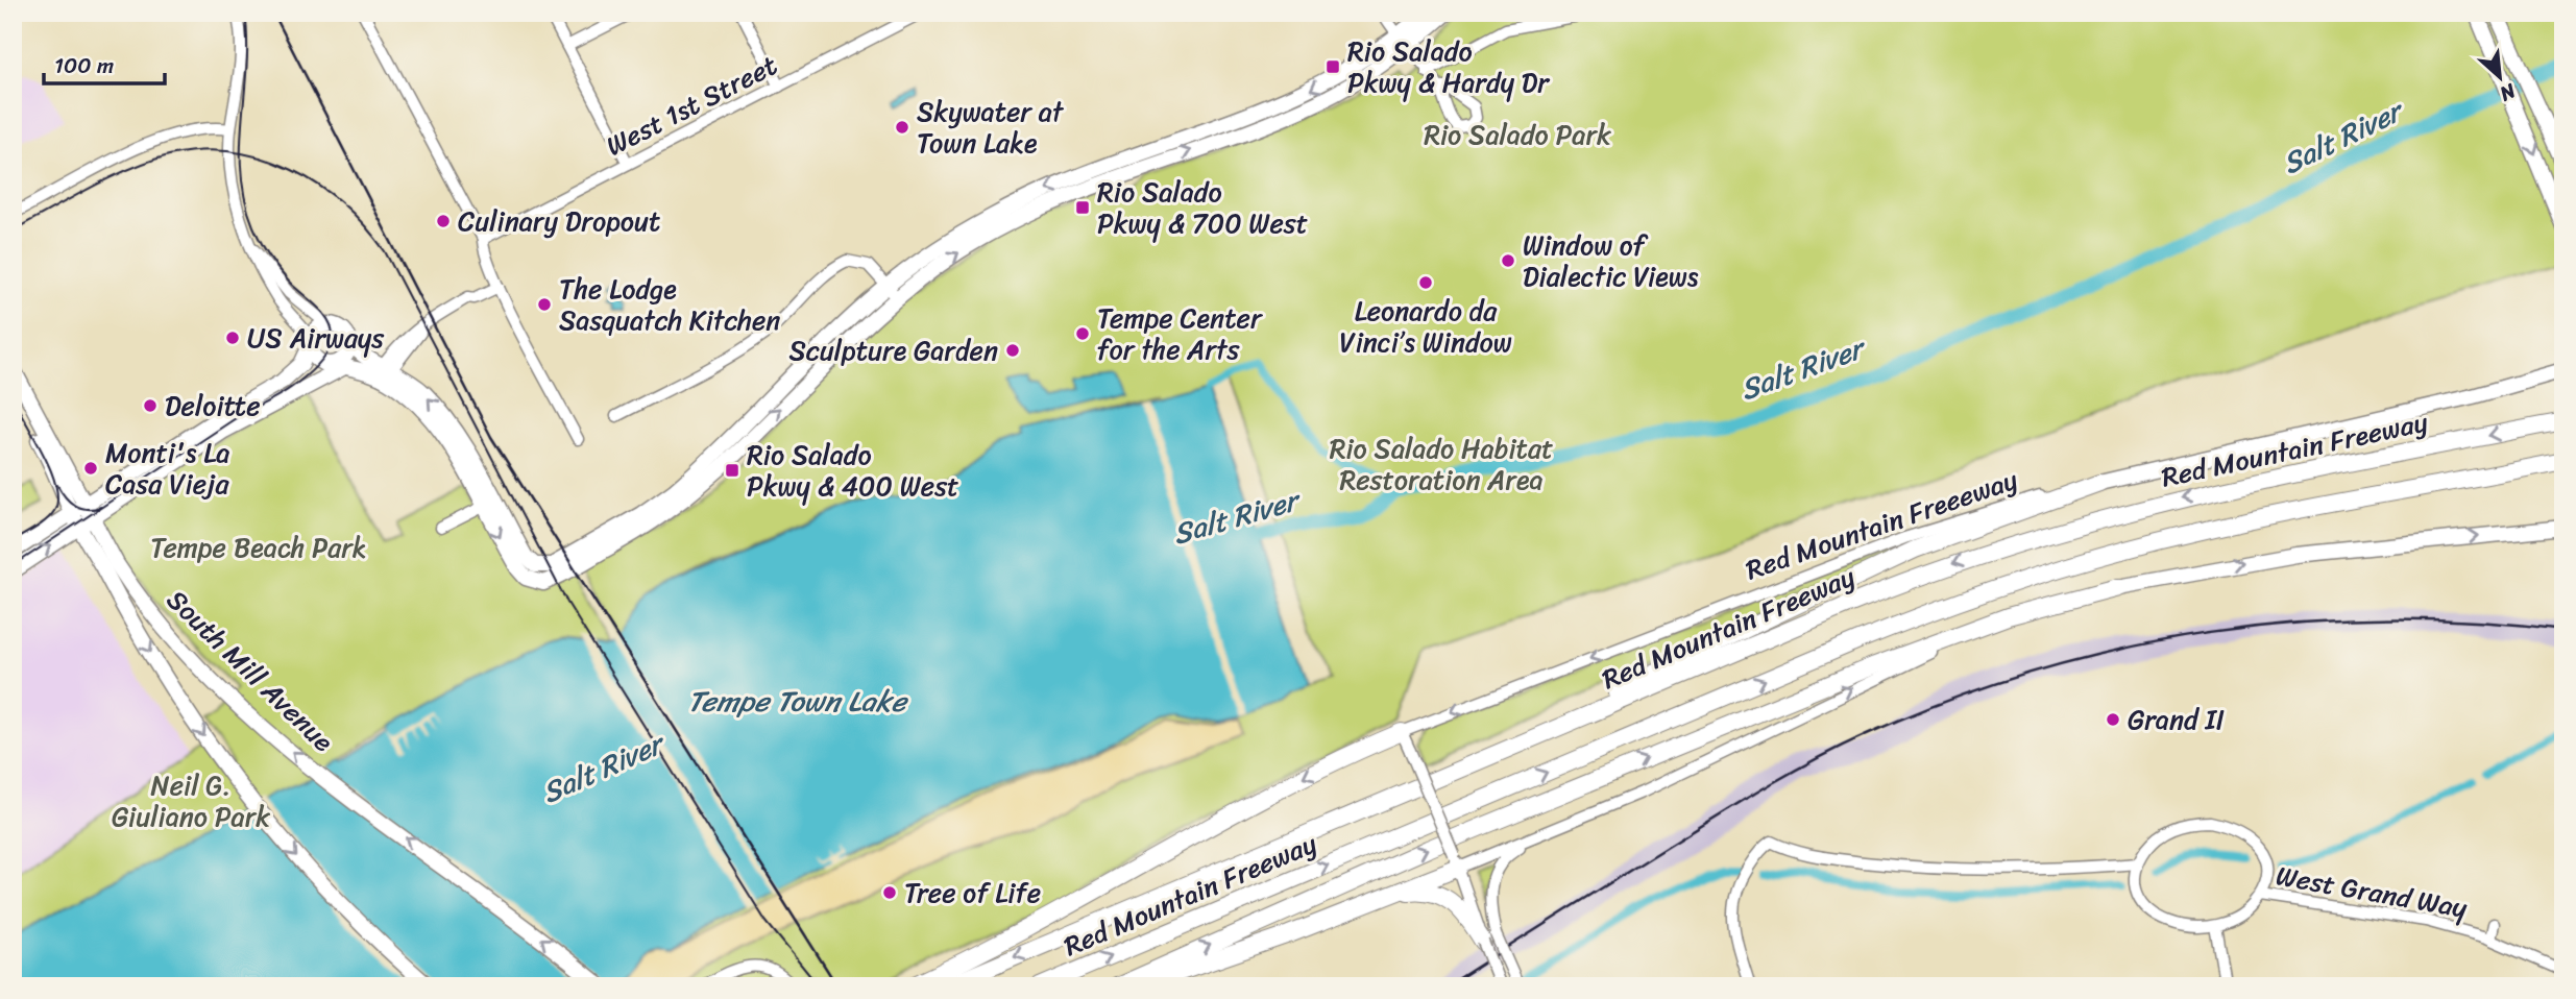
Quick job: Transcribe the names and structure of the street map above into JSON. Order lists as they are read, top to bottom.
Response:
{
  "streets": {
    "highway": ["Red Mountain Freeway"],
    "main road": ["Red Mountain Freeeway", "South Mill Avenue"],
    "street": ["West 1st Street", "West Grand Way"]
  },
  "one_way": ["Red Mountain Freeeway"],
  "water": ["Salt River", "Tempe Town Lake"],
  "parks": [
    "Rio Salado Park",
    "Rio Salado Habitat Restoration Area",
    "Tempe Beach Park",
    "Neil G. Giuliano Park"
  ],
  "places": {
    "transit": ["Rio Salado Pkwy & Hardy Dr", "Rio Salado Pkwy & 700 West", "Rio Salado Pkwy & 400 West"],
    "other": [
      "Skywater at Town Lake",
      "Culinary Dropout",
      "Window of Dialectic Views",
      "Leonardo da Vinci’s Window",
      "The Lodge Sasquatch Kitchen",
      "Tempe Center for the Arts",
      "US Airways",
      "Sculpture Garden",
      "Deloitte",
      "Monti's La Casa Vieja",
      "Grand II",
      "Tree of Life"
    ]
  },
  "scale_bar": "100 m",
  "north": "bottom right"
}
